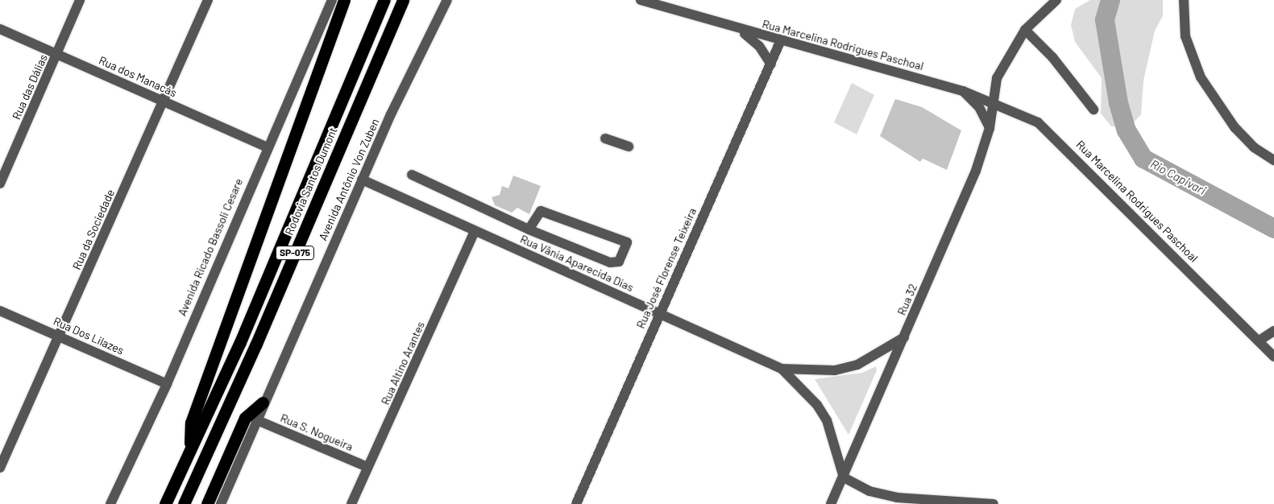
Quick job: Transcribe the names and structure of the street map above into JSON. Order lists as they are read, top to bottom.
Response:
{
  "streets": {
    "highway": ["Rodovia Santos Dumont", "SP-075"],
    "street": [
      "Rua Marcelina Rodrigues Paschoal",
      "Rua dos Manacás",
      "Rua das Dálias",
      "Avenida Antônio Von Zuben",
      "Rua da Sociedade",
      "Avenida Ricado Bassoli Cesare",
      "Rua Vânia Aparecida Dias",
      "Rua José Florense Teixeira",
      "Rua 32",
      "Rua Dos Lilazes",
      "Rua Altino Arantes",
      "Rua S. Nogueira"
    ]
  },
  "crossings": [
    ["Rua Marcelina Rodrigues Paschoal", "Rua José Florense Teixeira"],
    ["Rua Marcelina Rodrigues Paschoal", "Rua 32"],
    ["Rua dos Manacás", "Rua das Dálias"],
    ["Rua dos Manacás", "Rua da Sociedade"],
    ["Rua dos Manacás", "Avenida Ricado Bassoli Cesare"],
    ["Avenida Antônio Von Zuben", "Rua Vânia Aparecida Dias"],
    ["Avenida Antônio Von Zuben", "Rua S. Nogueira"],
    ["Rua da Sociedade", "Rua Dos Lilazes"],
    ["Avenida Ricado Bassoli Cesare", "Rua Dos Lilazes"],
    ["Rua Vânia Aparecida Dias", "Rua José Florense Teixeira"],
    ["Rua Vânia Aparecida Dias", "Rua 32"],
    ["Rua Vânia Aparecida Dias", "Rua Altino Arantes"],
    ["Rua Altino Arantes", "Rua S. Nogueira"]
  ],
  "water": ["Rio Capivari"]
}
